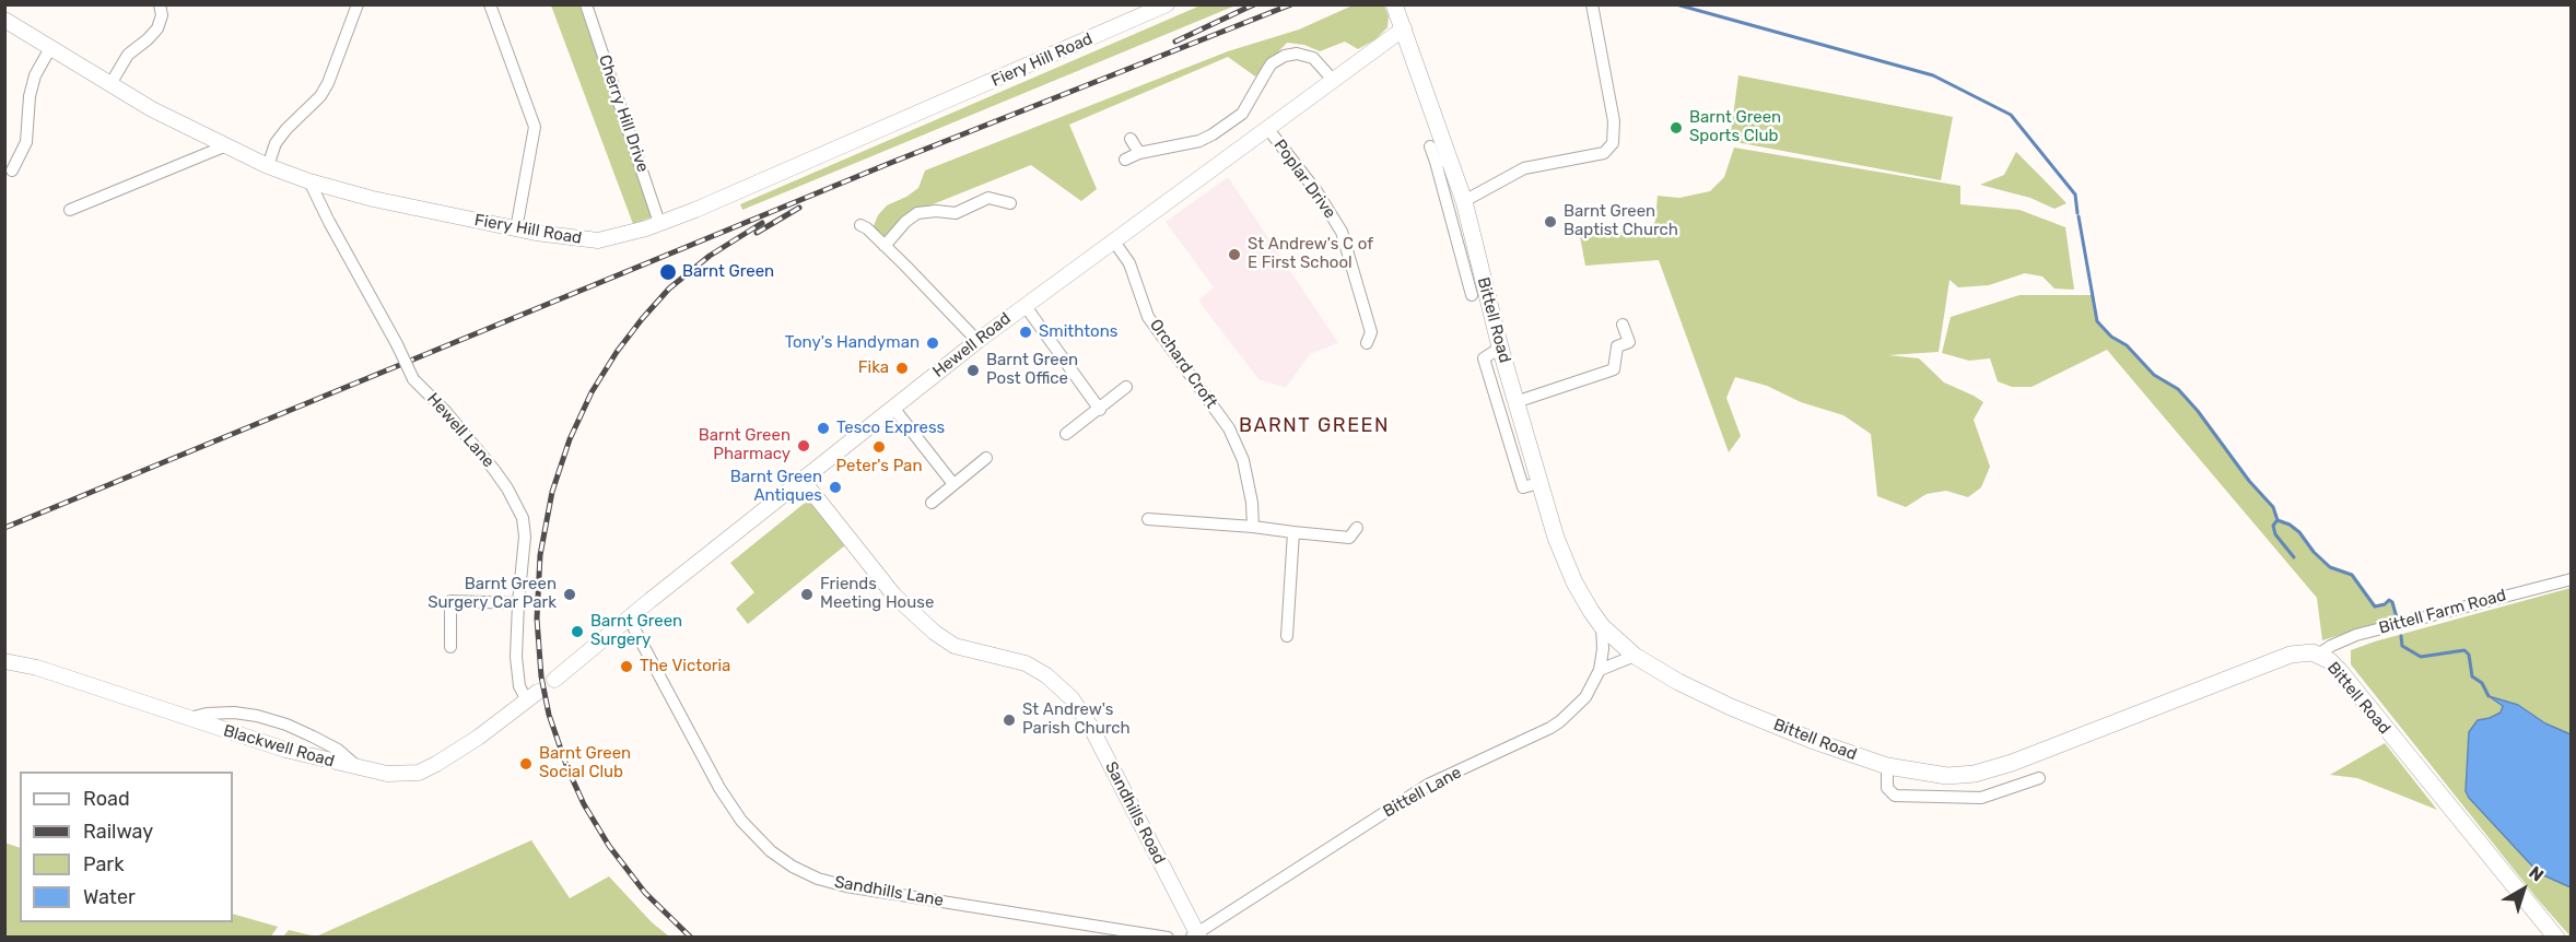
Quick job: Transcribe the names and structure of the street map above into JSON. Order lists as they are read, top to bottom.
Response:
{
  "streets": {
    "main road": ["Bittell Road"],
    "street": [
      "Fiery Hill Road",
      "Cherry Hill Drive",
      "Poplar Drive",
      "Hewell Road",
      "Orchard Croft",
      "Hewell Lane",
      "Bittell Farm Road",
      "Blackwell Road",
      "Bittell Lane",
      "Sandhills Road",
      "Sandhills Lane"
    ]
  },
  "crossings": [
    ["Fiery Hill Road", "Cherry Hill Drive"],
    ["Fiery Hill Road", "Hewell Lane"],
    ["Poplar Drive", "Hewell Road"],
    ["Bittell Road", "Hewell Road"],
    ["Bittell Road", "Bittell Farm Road"],
    ["Bittell Road", "Bittell Lane"],
    ["Hewell Road", "Orchard Croft"],
    ["Hewell Road", "Sandhills Road"],
    ["Hewell Road", "Sandhills Lane"],
    ["Hewell Lane", "Blackwell Road"],
    ["Bittell Lane", "Sandhills Road"]
  ],
  "districts": ["BARNT GREEN"],
  "places": [
    "Barnt Green Sports Club",
    "Barnt Green Baptist Church",
    "St Andrew's C of E First School",
    "Barnt Green",
    "Smithtons",
    "Tony's Handyman",
    "Fika",
    "Barnt Green Post Office",
    "Tesco Express",
    "Barnt Green Pharmacy",
    "Peter's Pan",
    "Barnt Green Antiques",
    "Barnt Green Surgery Car Park",
    "Friends Meeting House",
    "Barnt Green Surgery",
    "The Victoria",
    "St Andrew's Parish Church",
    "Barnt Green Social Club"
  ],
  "legend": [
    "Road",
    "Railway",
    "Park",
    "Water"
  ],
  "north": "top right"
}
